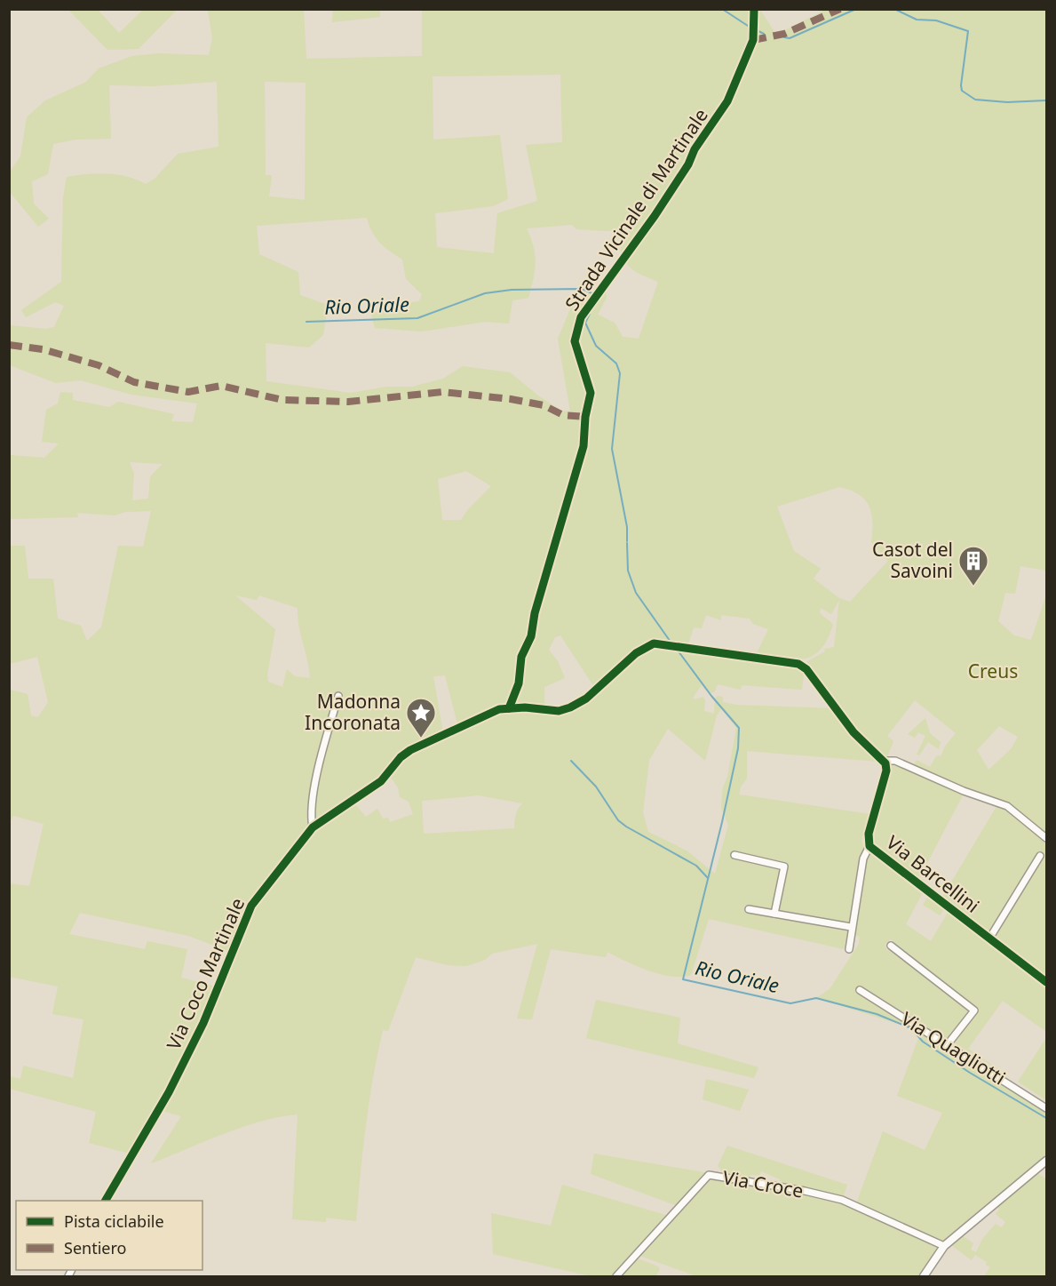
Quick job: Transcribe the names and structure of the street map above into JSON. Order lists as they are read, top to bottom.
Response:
{
  "streets": {
    "street": [
      "Strada Vicinale di Martinale",
      "Via Barcellini",
      "Via Coco Martinale",
      "Via Quagliotti",
      "Via Croce"
    ]
  },
  "crossings": [
    ["Strada Vicinale di Martinale", "Via Coco Martinale"],
    ["Via Barcellini", "Via Coco Martinale"]
  ],
  "water": ["Rio Oriale"],
  "parks": ["Creus"],
  "places": {
    "building": ["Casot del Savoini"],
    "place": ["Madonna Incoronata"]
  },
  "legend": ["Pista ciclabile", "Sentiero"]
}
